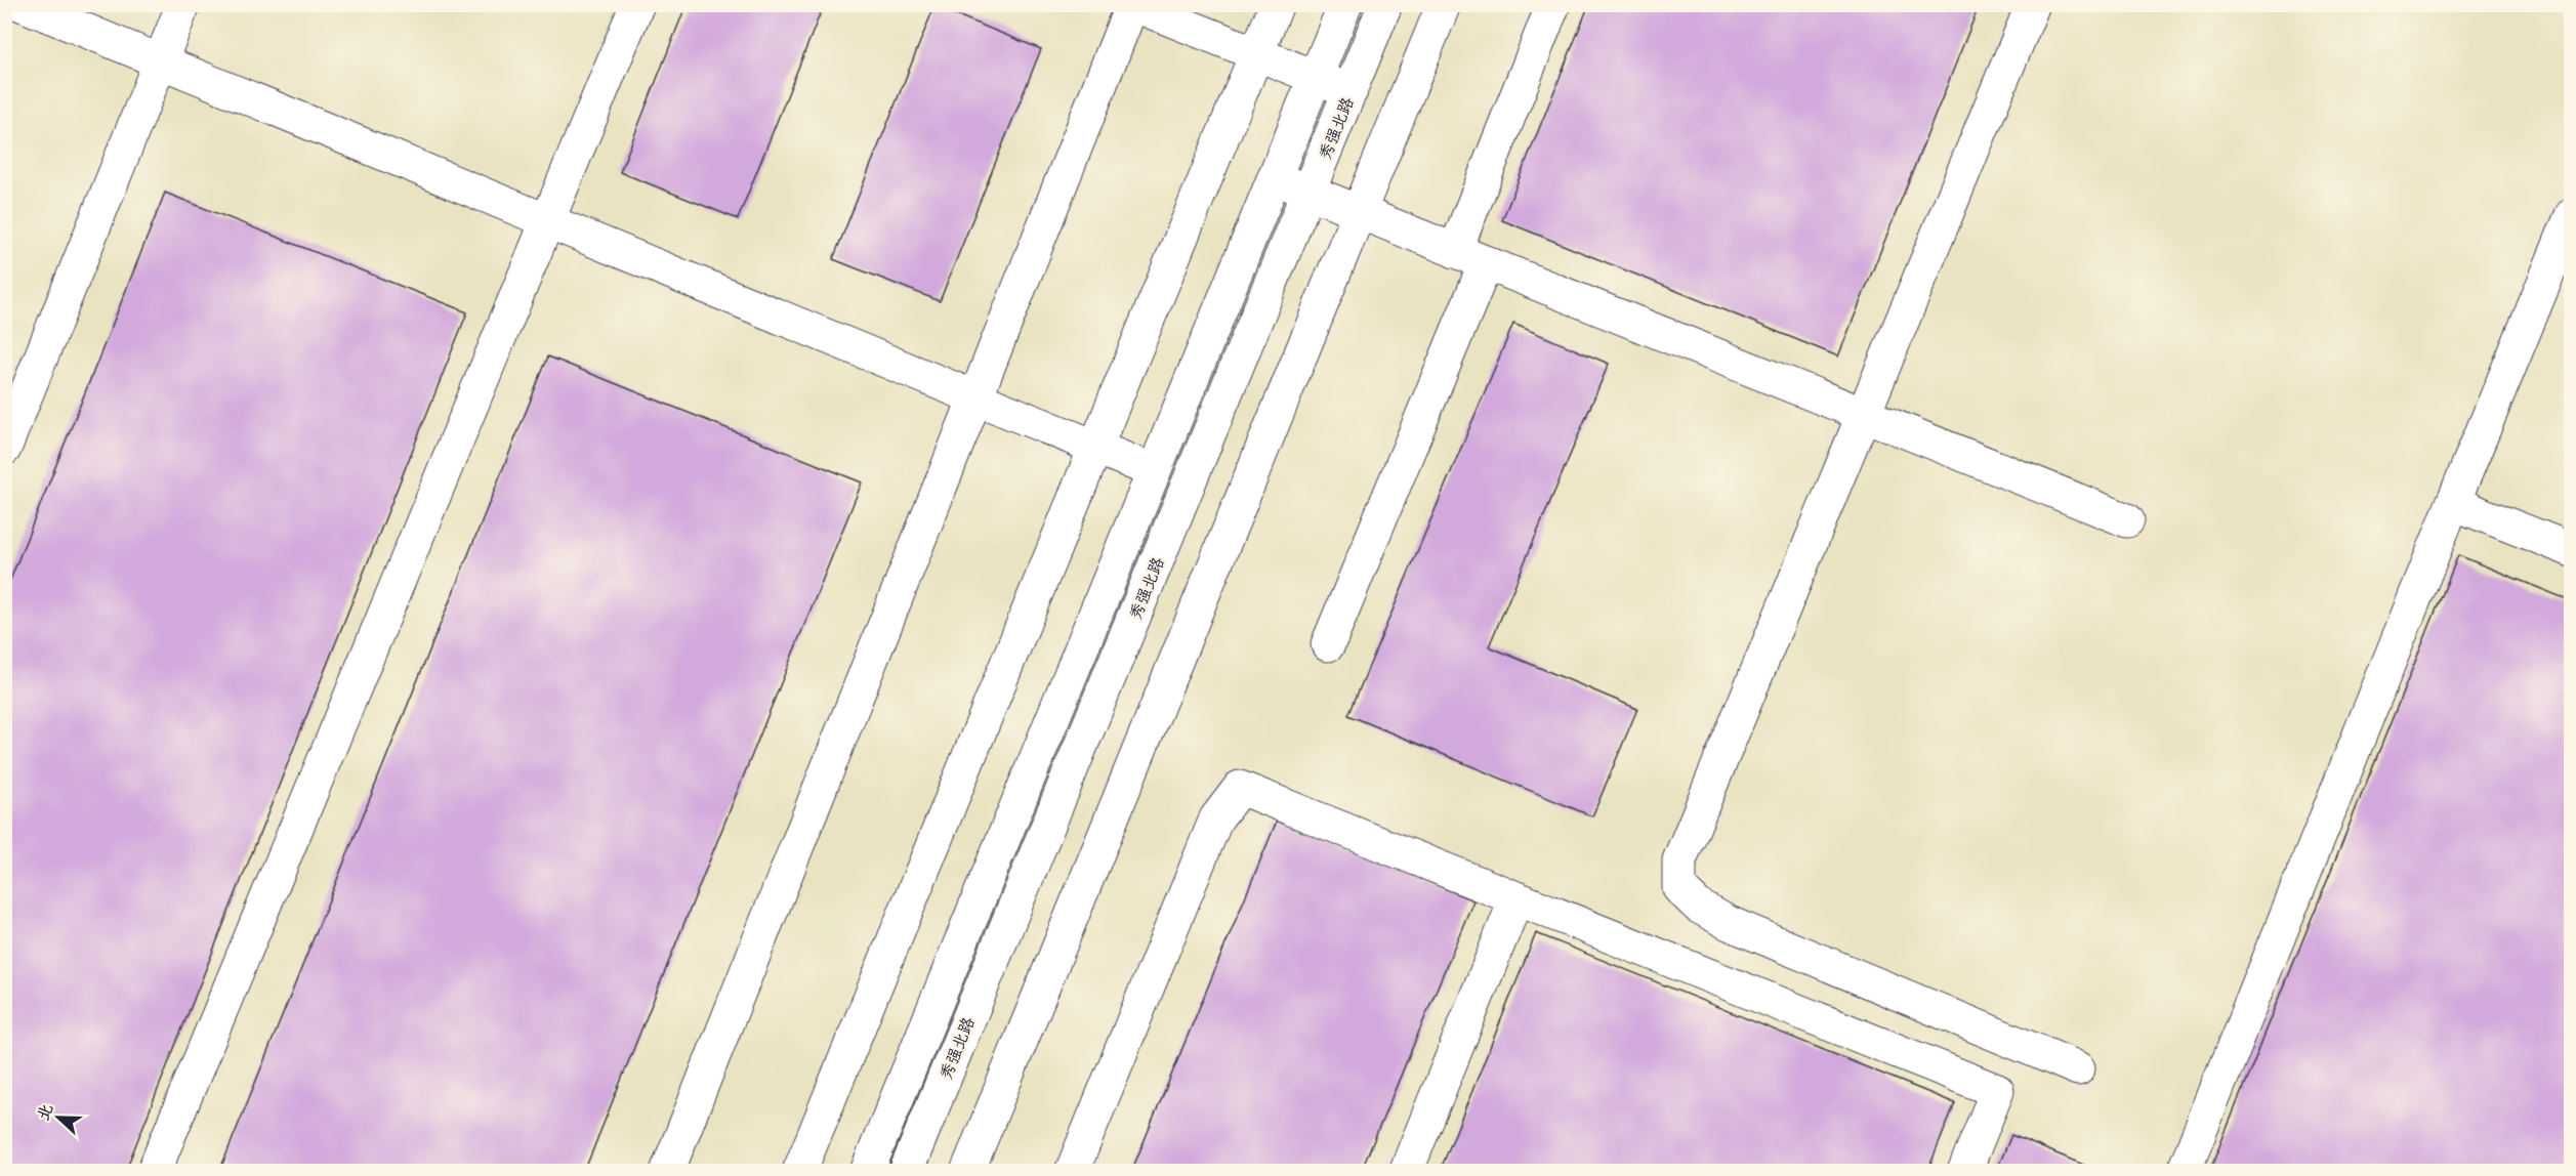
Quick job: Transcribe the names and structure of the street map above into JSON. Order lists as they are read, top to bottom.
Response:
{
  "streets": {
    "street": ["秀强北路"]
  },
  "north": "left"
}
